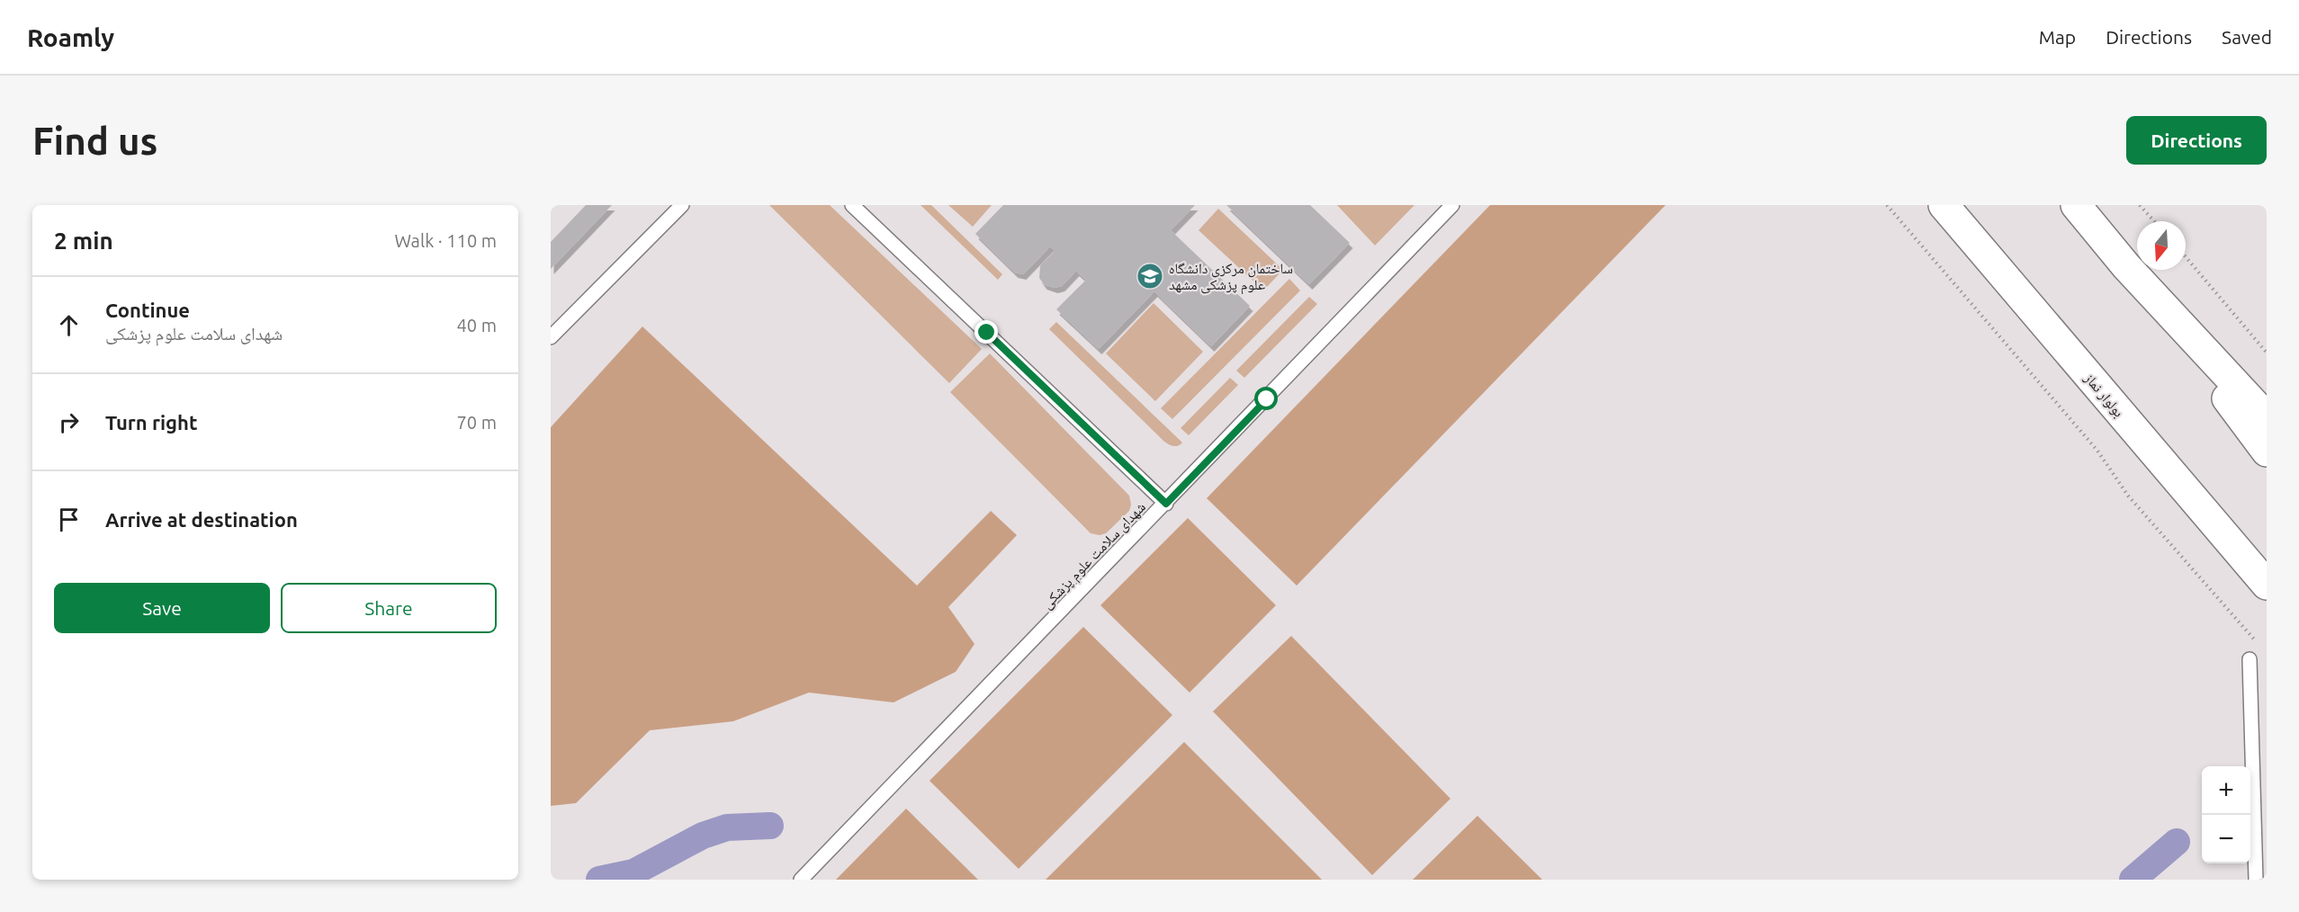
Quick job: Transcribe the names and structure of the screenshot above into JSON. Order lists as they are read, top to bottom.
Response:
{
  "streets": {
    "main road": ["بولوار نماز"],
    "lane": ["شهدای سلامت علوم پزشکی"]
  },
  "places": {
    "school or university": ["ساختمان مرکزی دانشگاه علوم پزشکی مشهد"]
  },
  "north": "bottom",
  "page": {
    "header": "Roamly",
    "nav": ["Map", "Directions", "Saved"],
    "buttons": [
      "Directions",
      ["Save", "Share"]
    ],
    "title": "Find us",
    "heading": ["2 min", "Walk · 110 m"],
    "list": [
      ["Continue", "شهدای سلامت علوم پزشکی", "40 m"],
      ["Turn right", "70 m"],
      "Arrive at destination"
    ],
    "map_buttons": ["+", "−"]
  }
}
